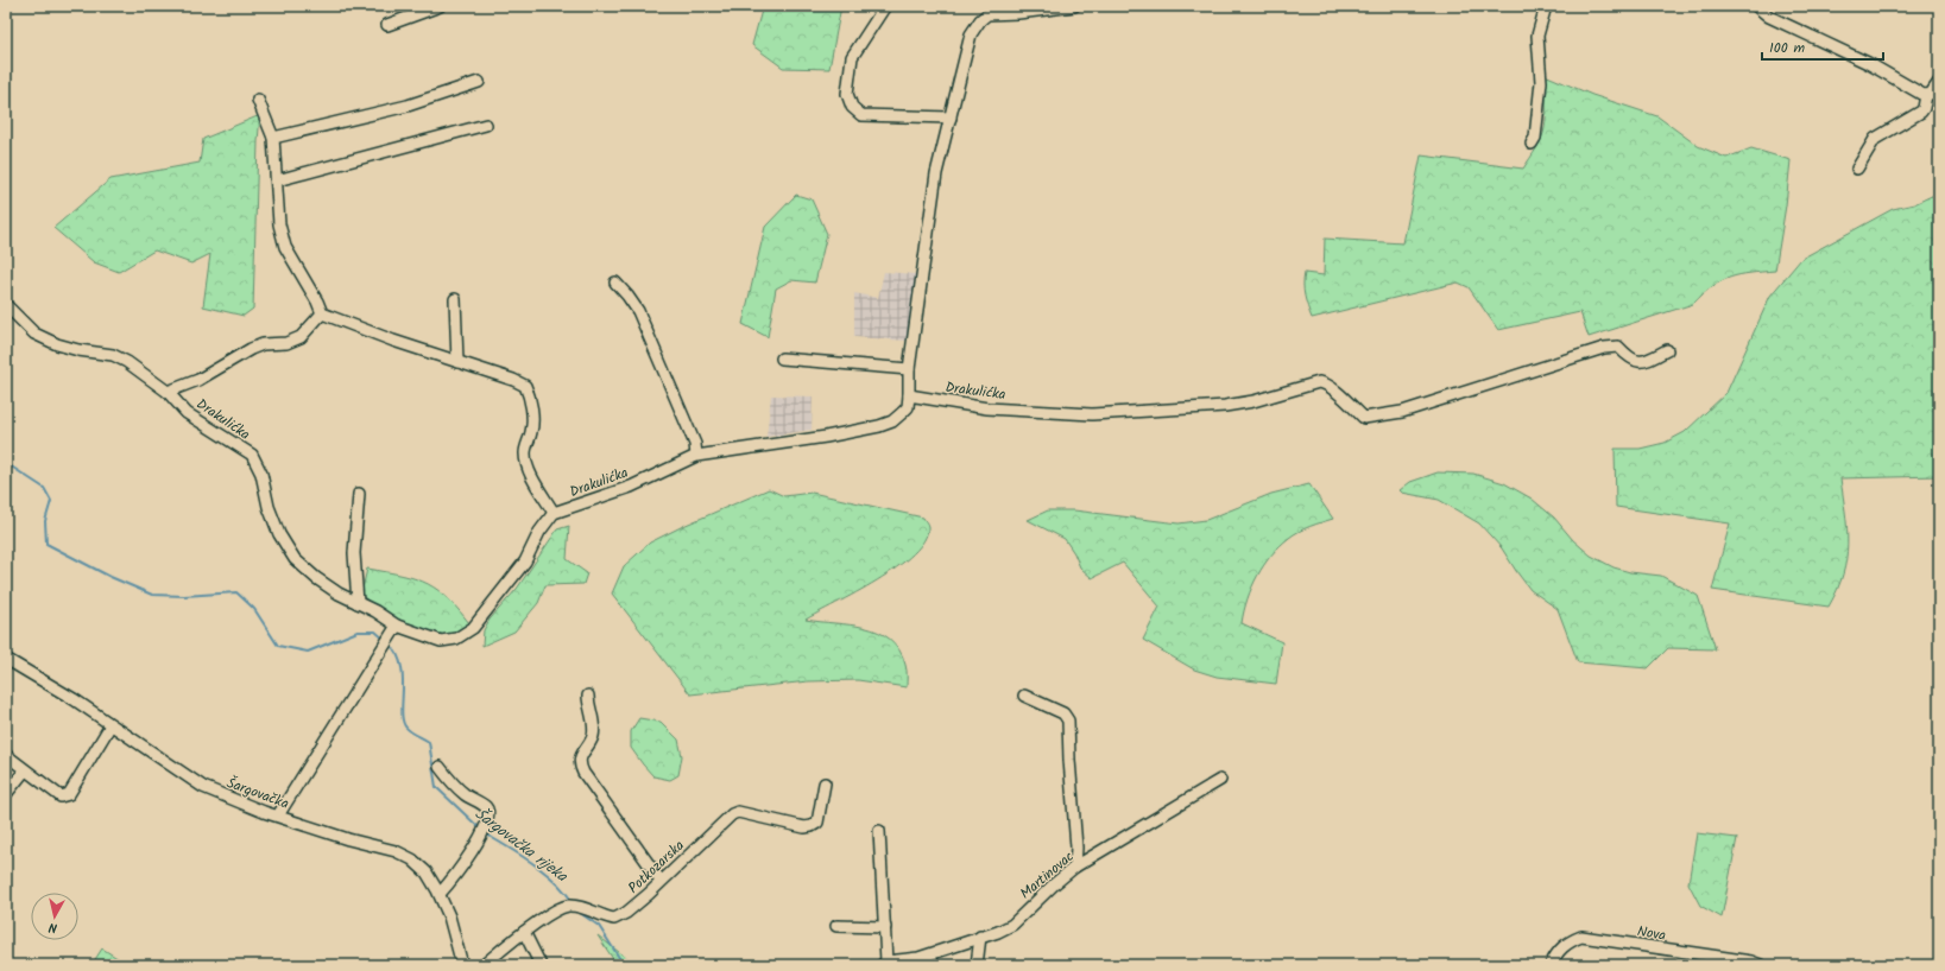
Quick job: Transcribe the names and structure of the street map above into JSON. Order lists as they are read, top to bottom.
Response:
{
  "streets": {
    "street": [
      "Drakulićka",
      "Šargovačka",
      "Potkozarska",
      "Martinovac",
      "Nova"
    ]
  },
  "water": ["Šargovačka rijeka"],
  "scale_bar": "100 m",
  "north": "bottom"
}
